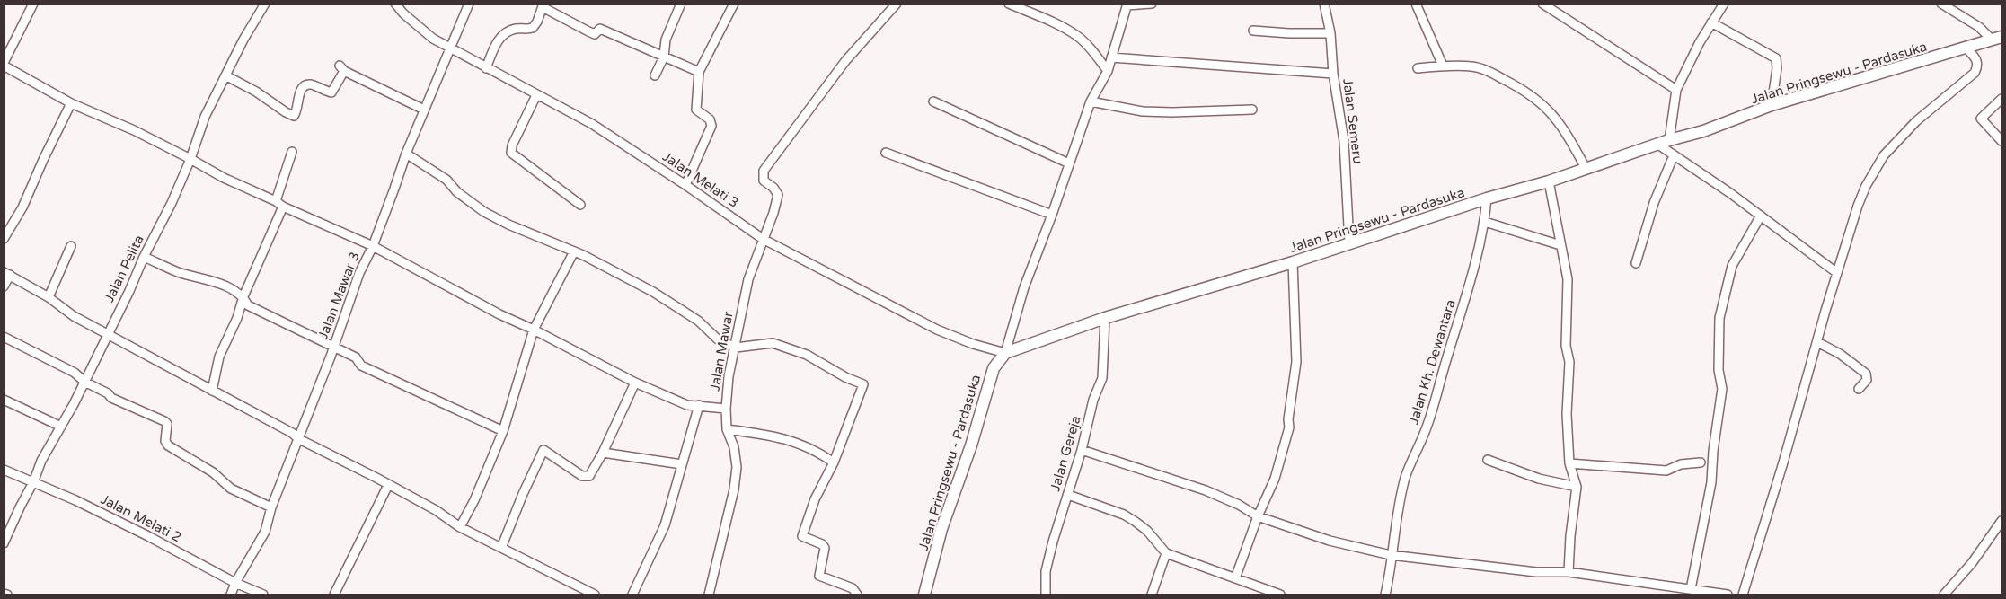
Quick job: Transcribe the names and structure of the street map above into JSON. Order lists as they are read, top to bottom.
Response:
{
  "streets": {
    "main road": ["Jalan Pringsewu - Pardasuka"],
    "street": [
      "Jalan Semeru",
      "Jalan Melati 3",
      "Jalan Pelita",
      "Jalan Mawar 3",
      "Jalan Mawar",
      "Jalan Kh. Dewantara",
      "Jalan Gereja",
      "Jalan Melati 2"
    ]
  },
  "crossings": [
    ["Jalan Pringsewu - Pardasuka", "Jalan Semeru"],
    ["Jalan Pringsewu - Pardasuka", "Jalan Melati 3"],
    ["Jalan Pringsewu - Pardasuka", "Jalan Kh. Dewantara"],
    ["Jalan Pringsewu - Pardasuka", "Jalan Gereja"],
    ["Jalan Melati 3", "Jalan Mawar 3"],
    ["Jalan Melati 3", "Jalan Mawar"],
    ["Jalan Pelita", "Jalan Melati 2"],
    ["Jalan Mawar 3", "Jalan Melati 2"]
  ]
}
